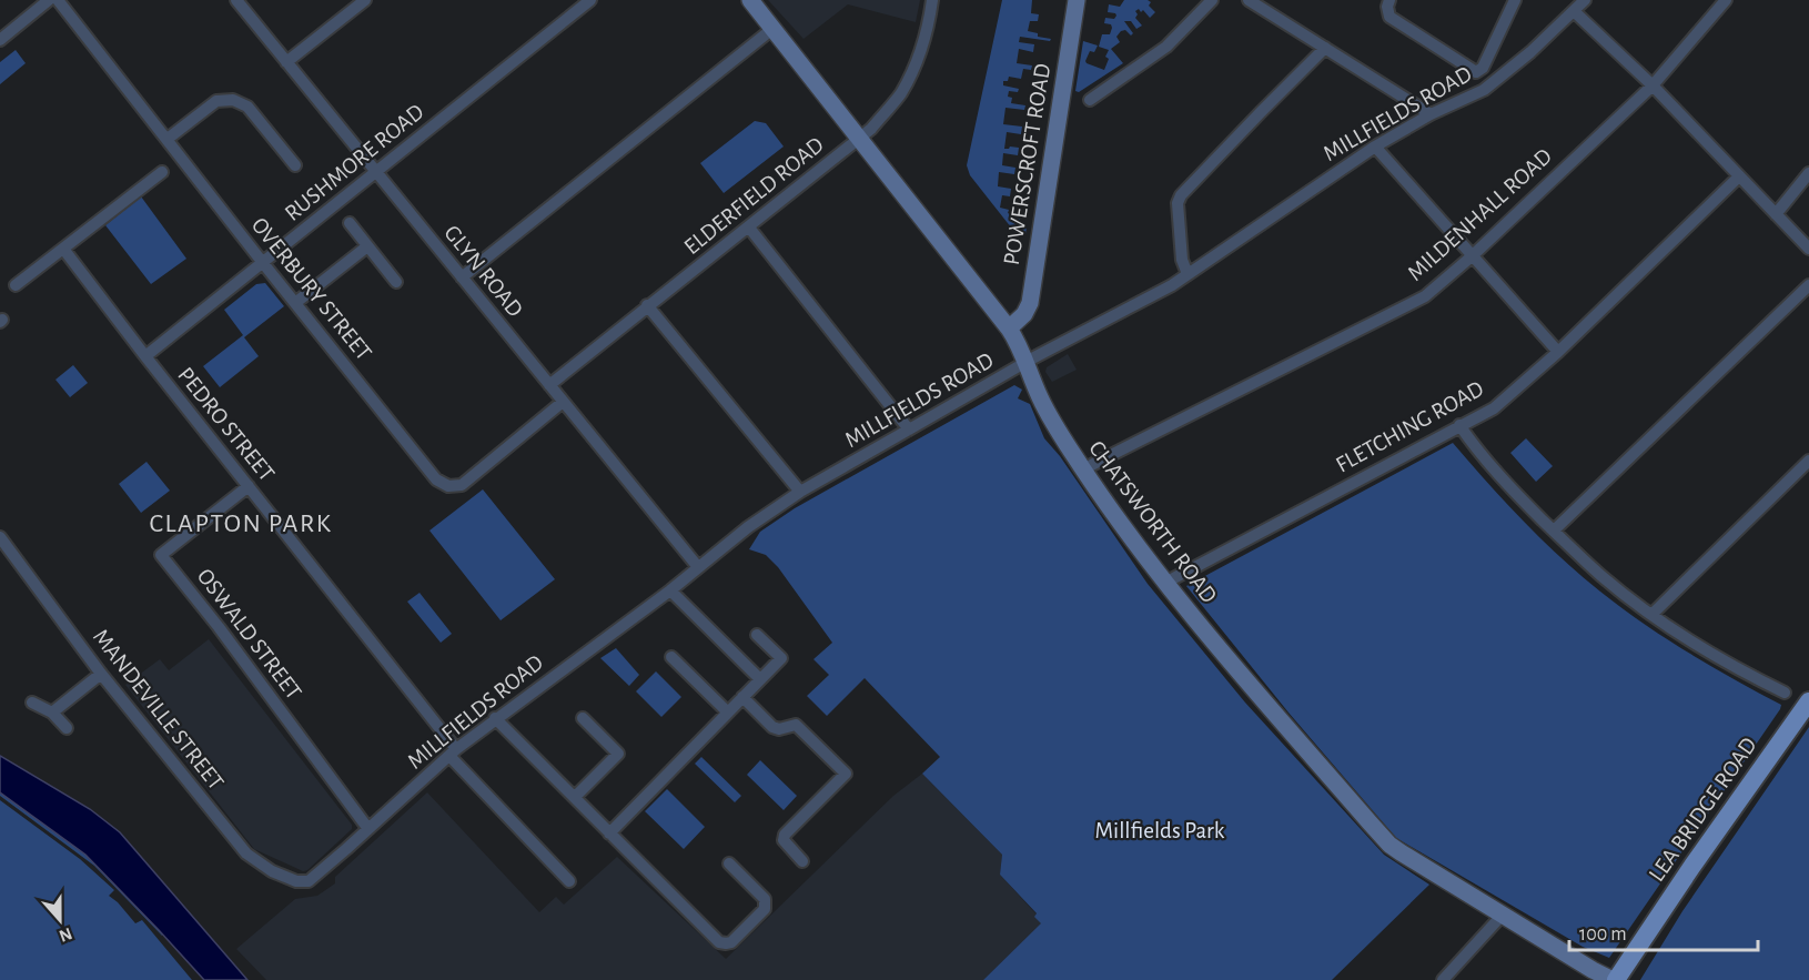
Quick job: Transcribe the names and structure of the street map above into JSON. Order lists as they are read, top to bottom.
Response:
{
  "streets": {
    "main road": ["LEA BRIDGE ROAD"],
    "street": [
      "MILLFIELDS ROAD",
      "RUSHMORE ROAD",
      "POWERSCROFT ROAD",
      "ELDERFIELD ROAD",
      "MILDENHALL ROAD",
      "GLYN ROAD",
      "OVERBURY STREET",
      "PEDRO STREET",
      "FLETCHING ROAD",
      "CHATSWORTH ROAD",
      "OSWALD STREET",
      "MANDEVILLE STREET"
    ]
  },
  "crossings": [
    ["MILLFIELDS ROAD", "GLYN ROAD"],
    ["MILLFIELDS ROAD", "PEDRO STREET"],
    ["MILLFIELDS ROAD", "CHATSWORTH ROAD"],
    ["MILLFIELDS ROAD", "OSWALD STREET"],
    ["MILLFIELDS ROAD", "MANDEVILLE STREET"],
    ["RUSHMORE ROAD", "GLYN ROAD"],
    ["RUSHMORE ROAD", "OVERBURY STREET"],
    ["RUSHMORE ROAD", "PEDRO STREET"],
    ["POWERSCROFT ROAD", "CHATSWORTH ROAD"],
    ["ELDERFIELD ROAD", "GLYN ROAD"],
    ["ELDERFIELD ROAD", "CHATSWORTH ROAD"],
    ["MILDENHALL ROAD", "CHATSWORTH ROAD"],
    ["GLYN ROAD", "OVERBURY STREET"],
    ["PEDRO STREET", "OSWALD STREET"],
    ["FLETCHING ROAD", "CHATSWORTH ROAD"],
    ["CHATSWORTH ROAD", "LEA BRIDGE ROAD"]
  ],
  "districts": ["CLAPTON PARK"],
  "parks": ["Millfields Park"],
  "scale_bar": "100 m",
  "north": "bottom"
}
